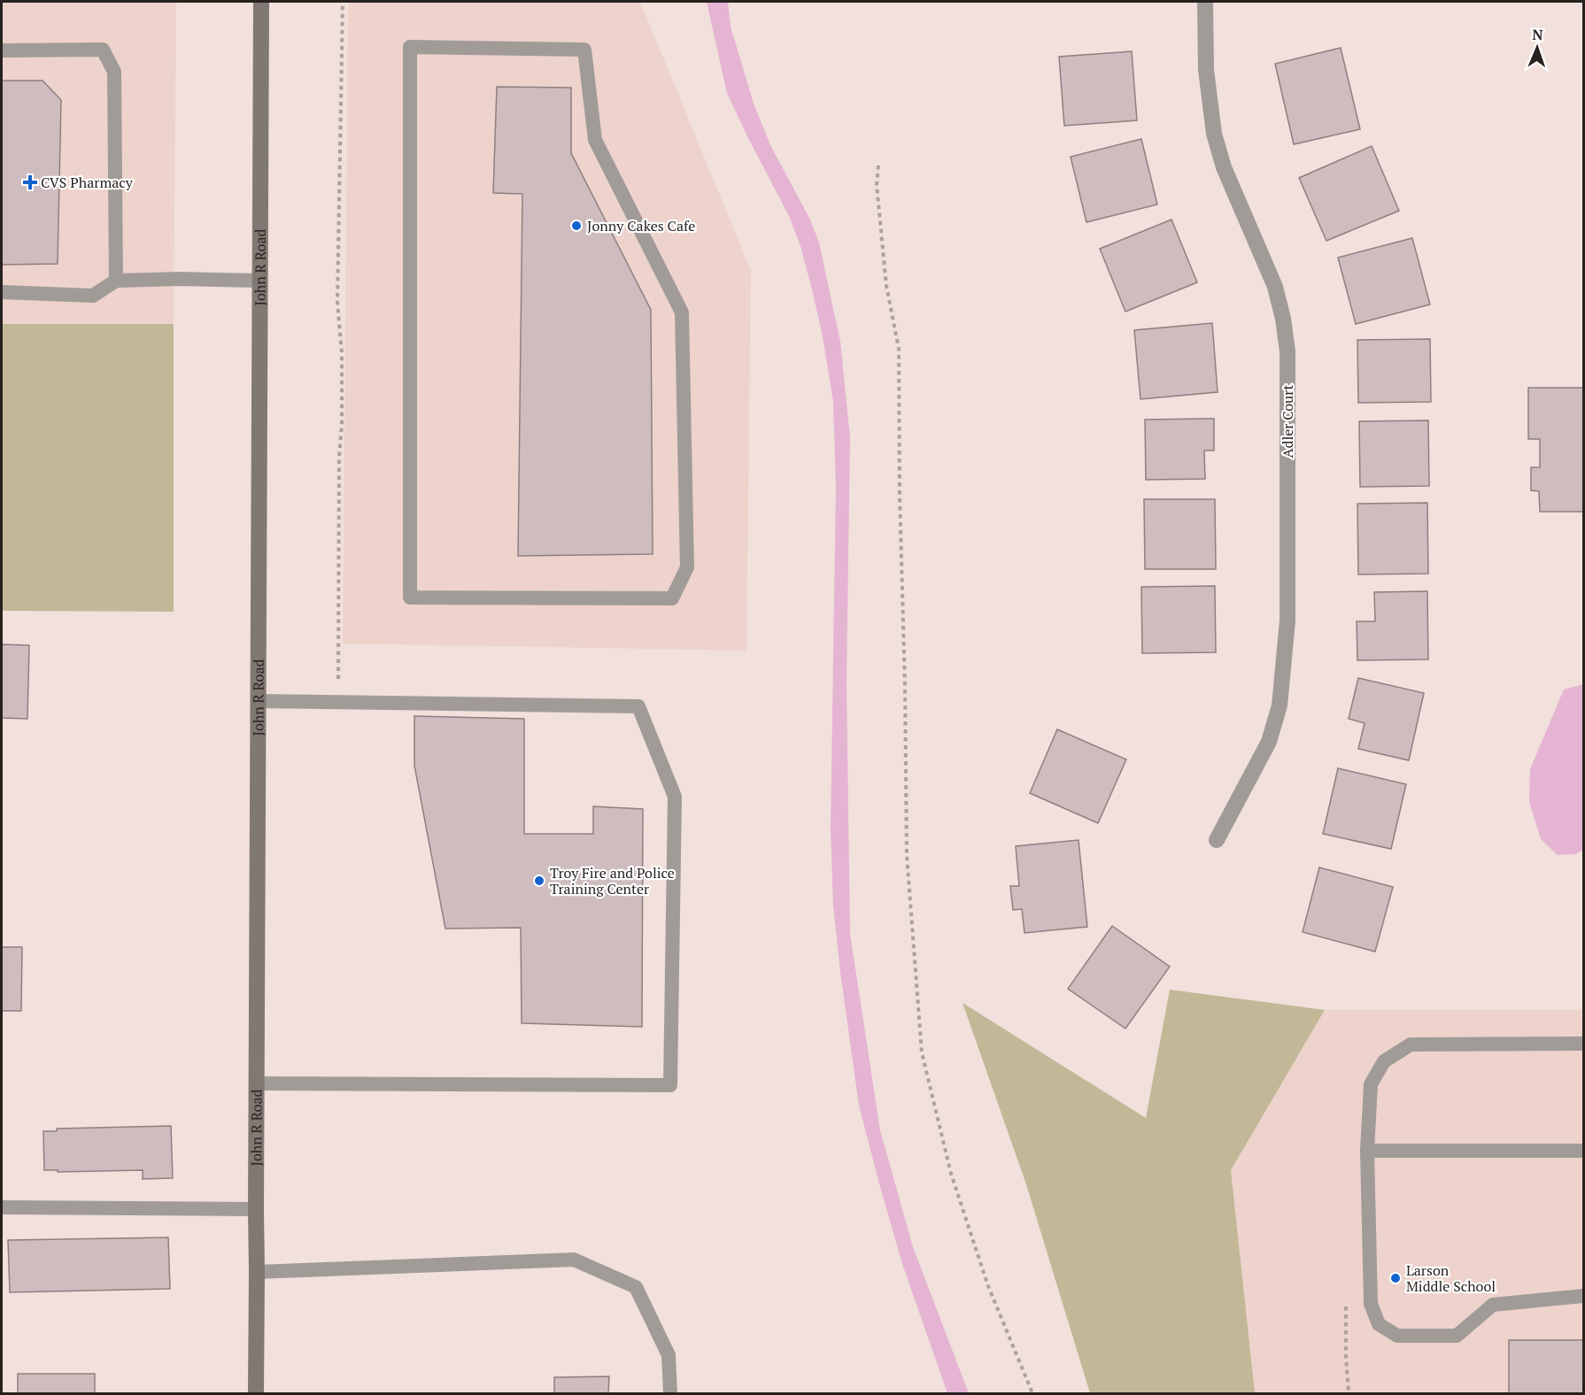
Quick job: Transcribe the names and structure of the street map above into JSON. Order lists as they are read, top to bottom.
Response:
{
  "streets": {
    "main road": ["John R Road"],
    "street": ["Adler Court"]
  },
  "places": {
    "health": ["CVS Pharmacy"],
    "other": ["Jonny Cakes Cafe", "Troy Fire and Police Training Center", "Larson Middle School"]
  },
  "north": "top"
}
